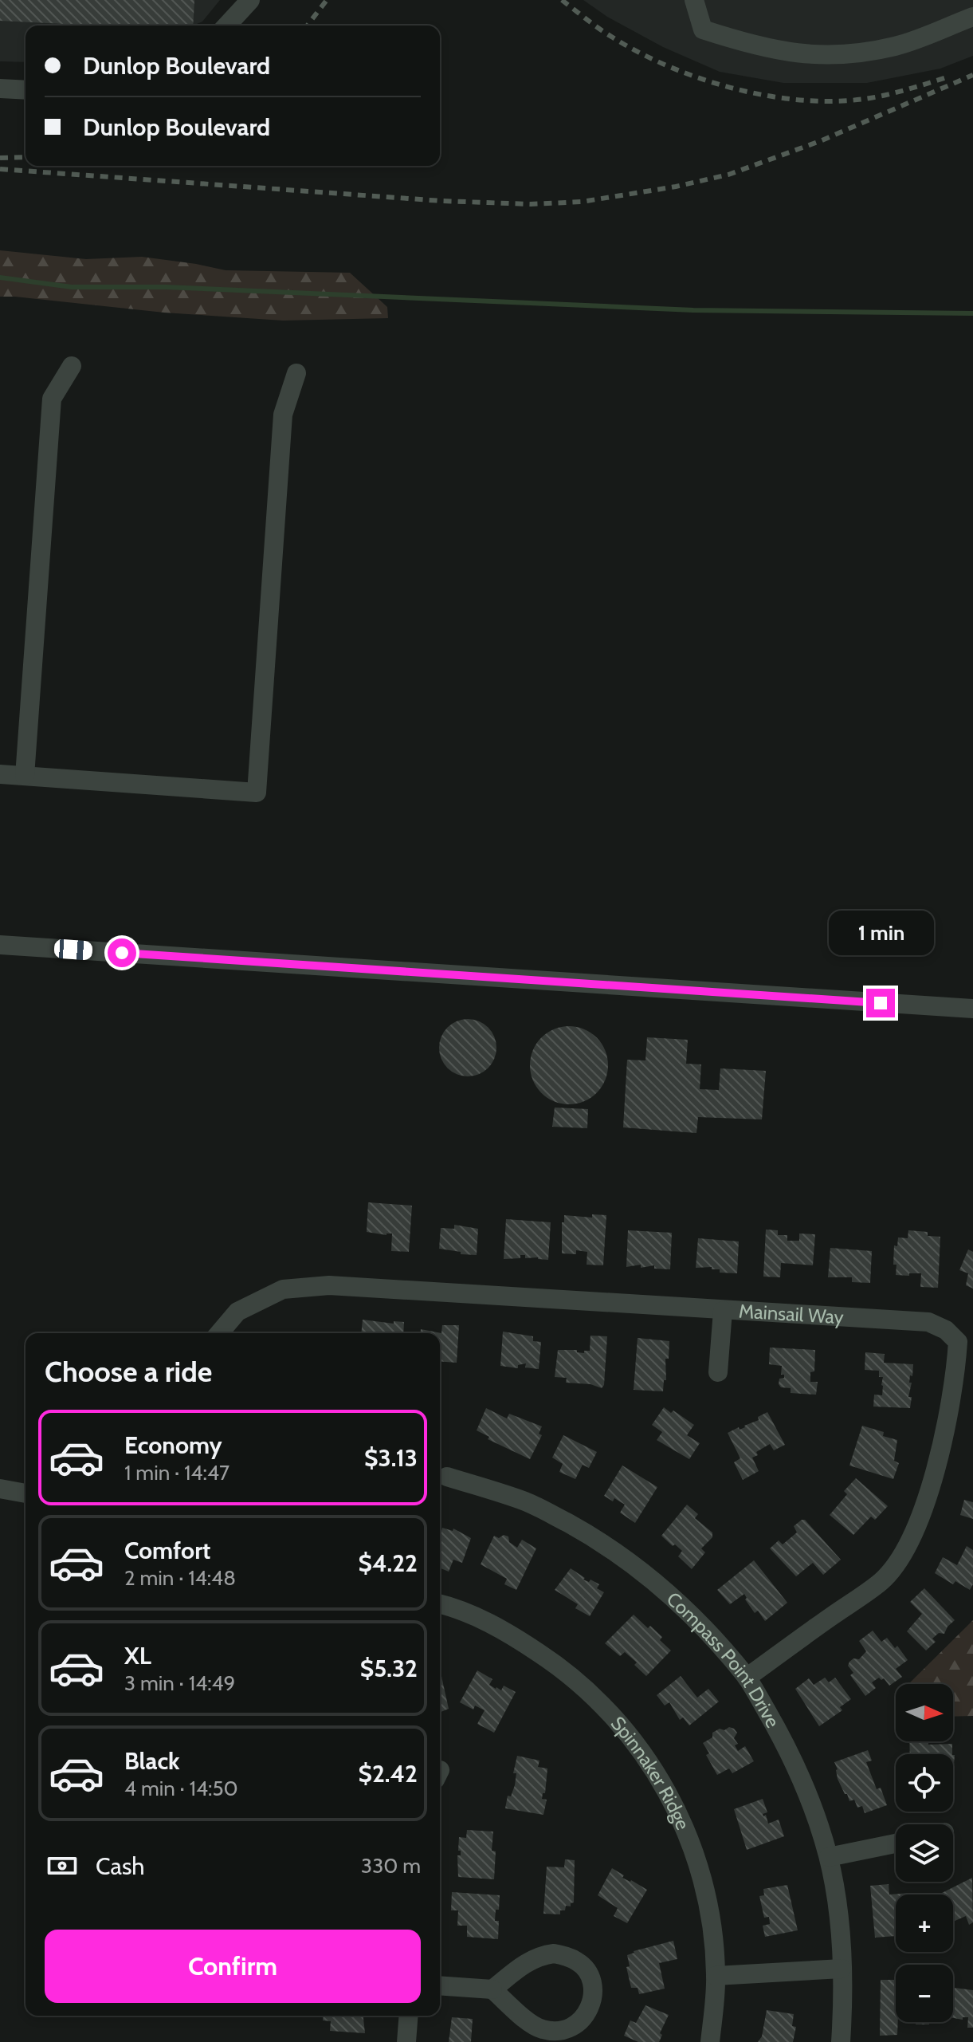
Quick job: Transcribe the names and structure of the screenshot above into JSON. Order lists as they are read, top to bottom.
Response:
{
  "streets": {
    "street": ["Mainsail Way", "Compass Point Drive", "Spinnaker Ridge"]
  },
  "crossings": [
    ["Mainsail Way", "Compass Point Drive"]
  ],
  "north": "right",
  "page": {
    "banner": ["Dunlop Boulevard", "Dunlop Boulevard"],
    "bubble": "1 min",
    "heading": "Choose a ride",
    "list": [
      {
        "name": "Economy",
        "note": "1 min · 14:47",
        "value": "$3.13"
      },
      {
        "name": "Comfort",
        "note": "2 min · 14:48",
        "value": "$4.22"
      },
      {
        "name": "XL",
        "note": "3 min · 14:49",
        "value": "$5.32"
      },
      {
        "name": "Black",
        "note": "4 min · 14:50",
        "value": "$2.42"
      }
    ],
    "map_buttons": ["+", "−"],
    "pay": ["Cash", "330 m"],
    "buttons": "Confirm"
  }
}
